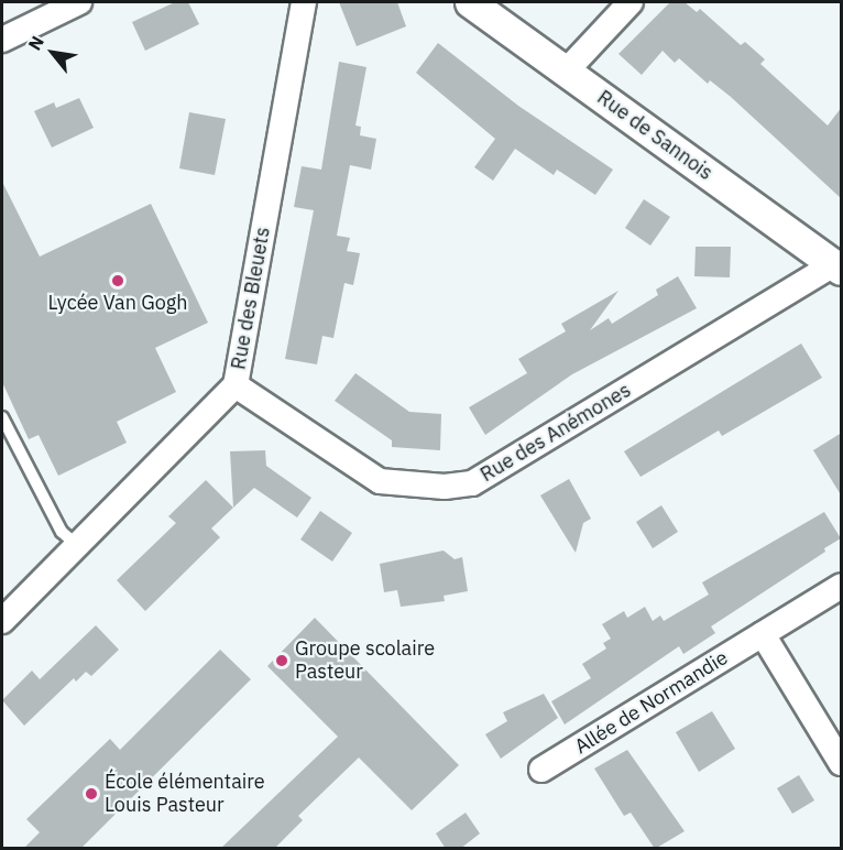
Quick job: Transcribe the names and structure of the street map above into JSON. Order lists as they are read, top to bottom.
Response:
{
  "streets": {
    "street": [
      "Rue de Sannois",
      "Rue des Bleuets",
      "Rue des Anémones",
      "Allée de Normandie"
    ]
  },
  "crossings": [
    ["Rue de Sannois", "Rue des Anémones"],
    ["Rue des Bleuets", "Rue des Anémones"]
  ],
  "places": ["Lycée Van Gogh", "Groupe scolaire Pasteur", "École élémentaire Louis Pasteur"],
  "north": "top left"
}
